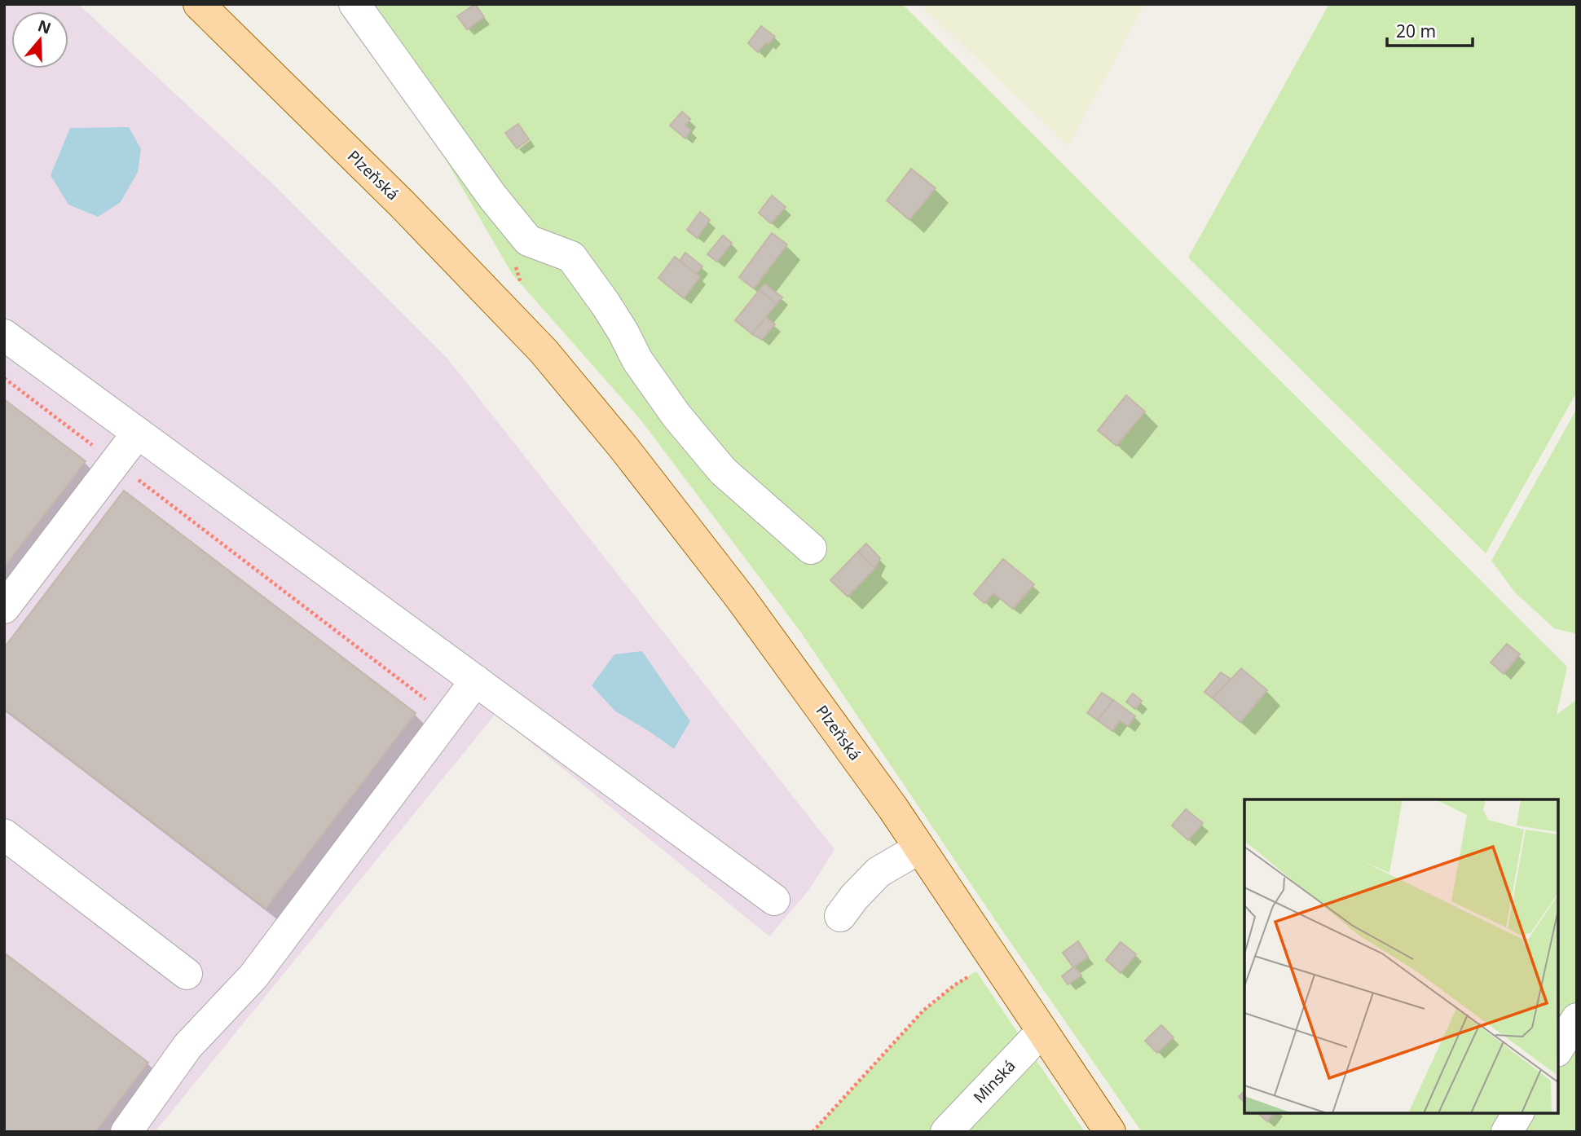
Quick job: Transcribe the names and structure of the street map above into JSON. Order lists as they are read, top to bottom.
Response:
{
  "streets": {
    "main road": ["Plzeňská"],
    "street": ["Minská"]
  },
  "crossings": [
    ["Plzeňská", "Minská"]
  ],
  "scale_bar": "20 m",
  "north": "top"
}
